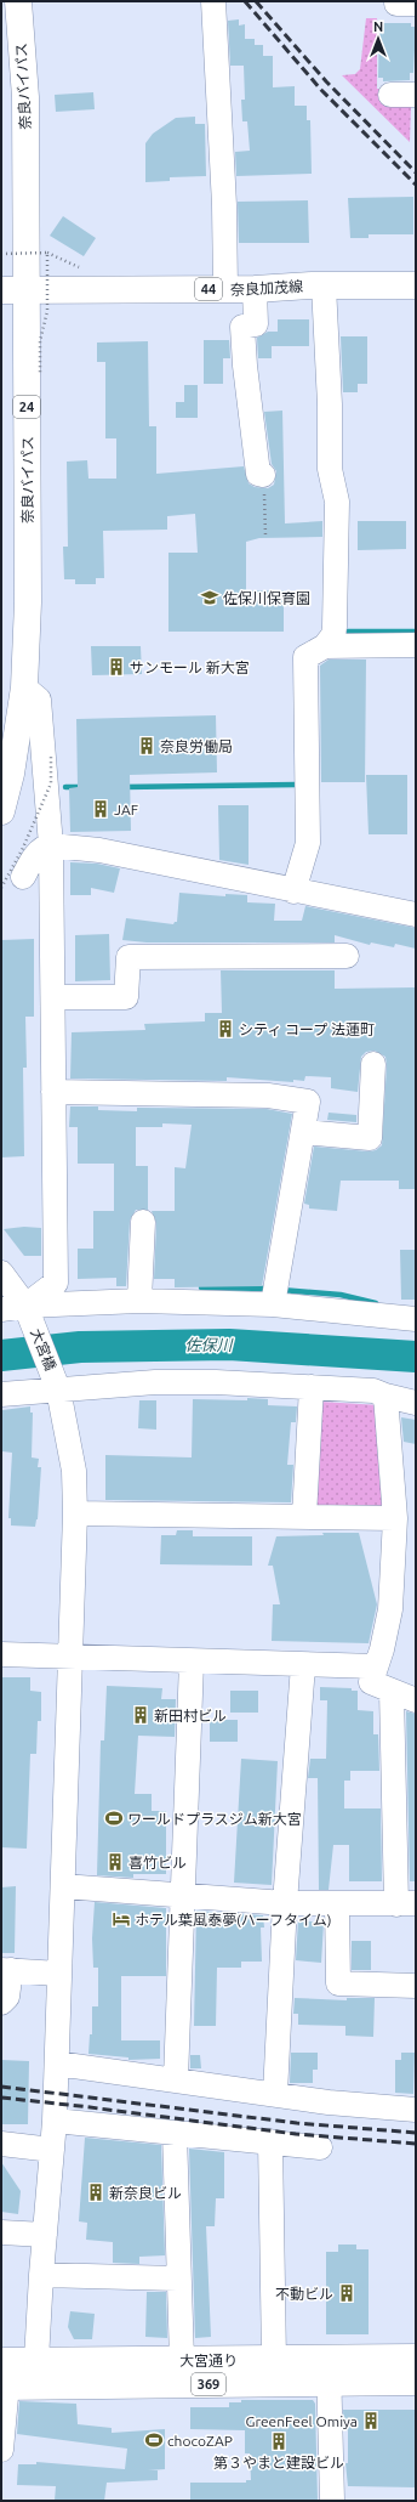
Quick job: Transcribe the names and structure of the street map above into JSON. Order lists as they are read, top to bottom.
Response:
{
  "streets": {
    "main road": [
      "奈良バイパス",
      "奈良加茂線",
      "44",
      "24",
      "大宮通り",
      "369"
    ],
    "street": ["大宮橋"]
  },
  "crossings": [
    ["奈良バイパス", "奈良加茂線"],
    ["大宮橋", "大宮通り"]
  ],
  "water": ["佐保川"],
  "places": {
    "school or university": ["佐保川保育園"],
    "building": [
      "サンモール 新大宮",
      "奈良労働局",
      "JAF",
      "シティ コープ 法蓮町",
      "新田村ビル",
      "喜竹ビル",
      "新奈良ビル",
      "不動ビル",
      "GreenFeel Omiya",
      "第３やまと建設ビル"
    ],
    "sports": ["ワールドプラスジム新大宮", "chocoZAP"],
    "hotel": ["ホテル葉風泰夢(ハーフタイム)"]
  },
  "north": "top"
}
